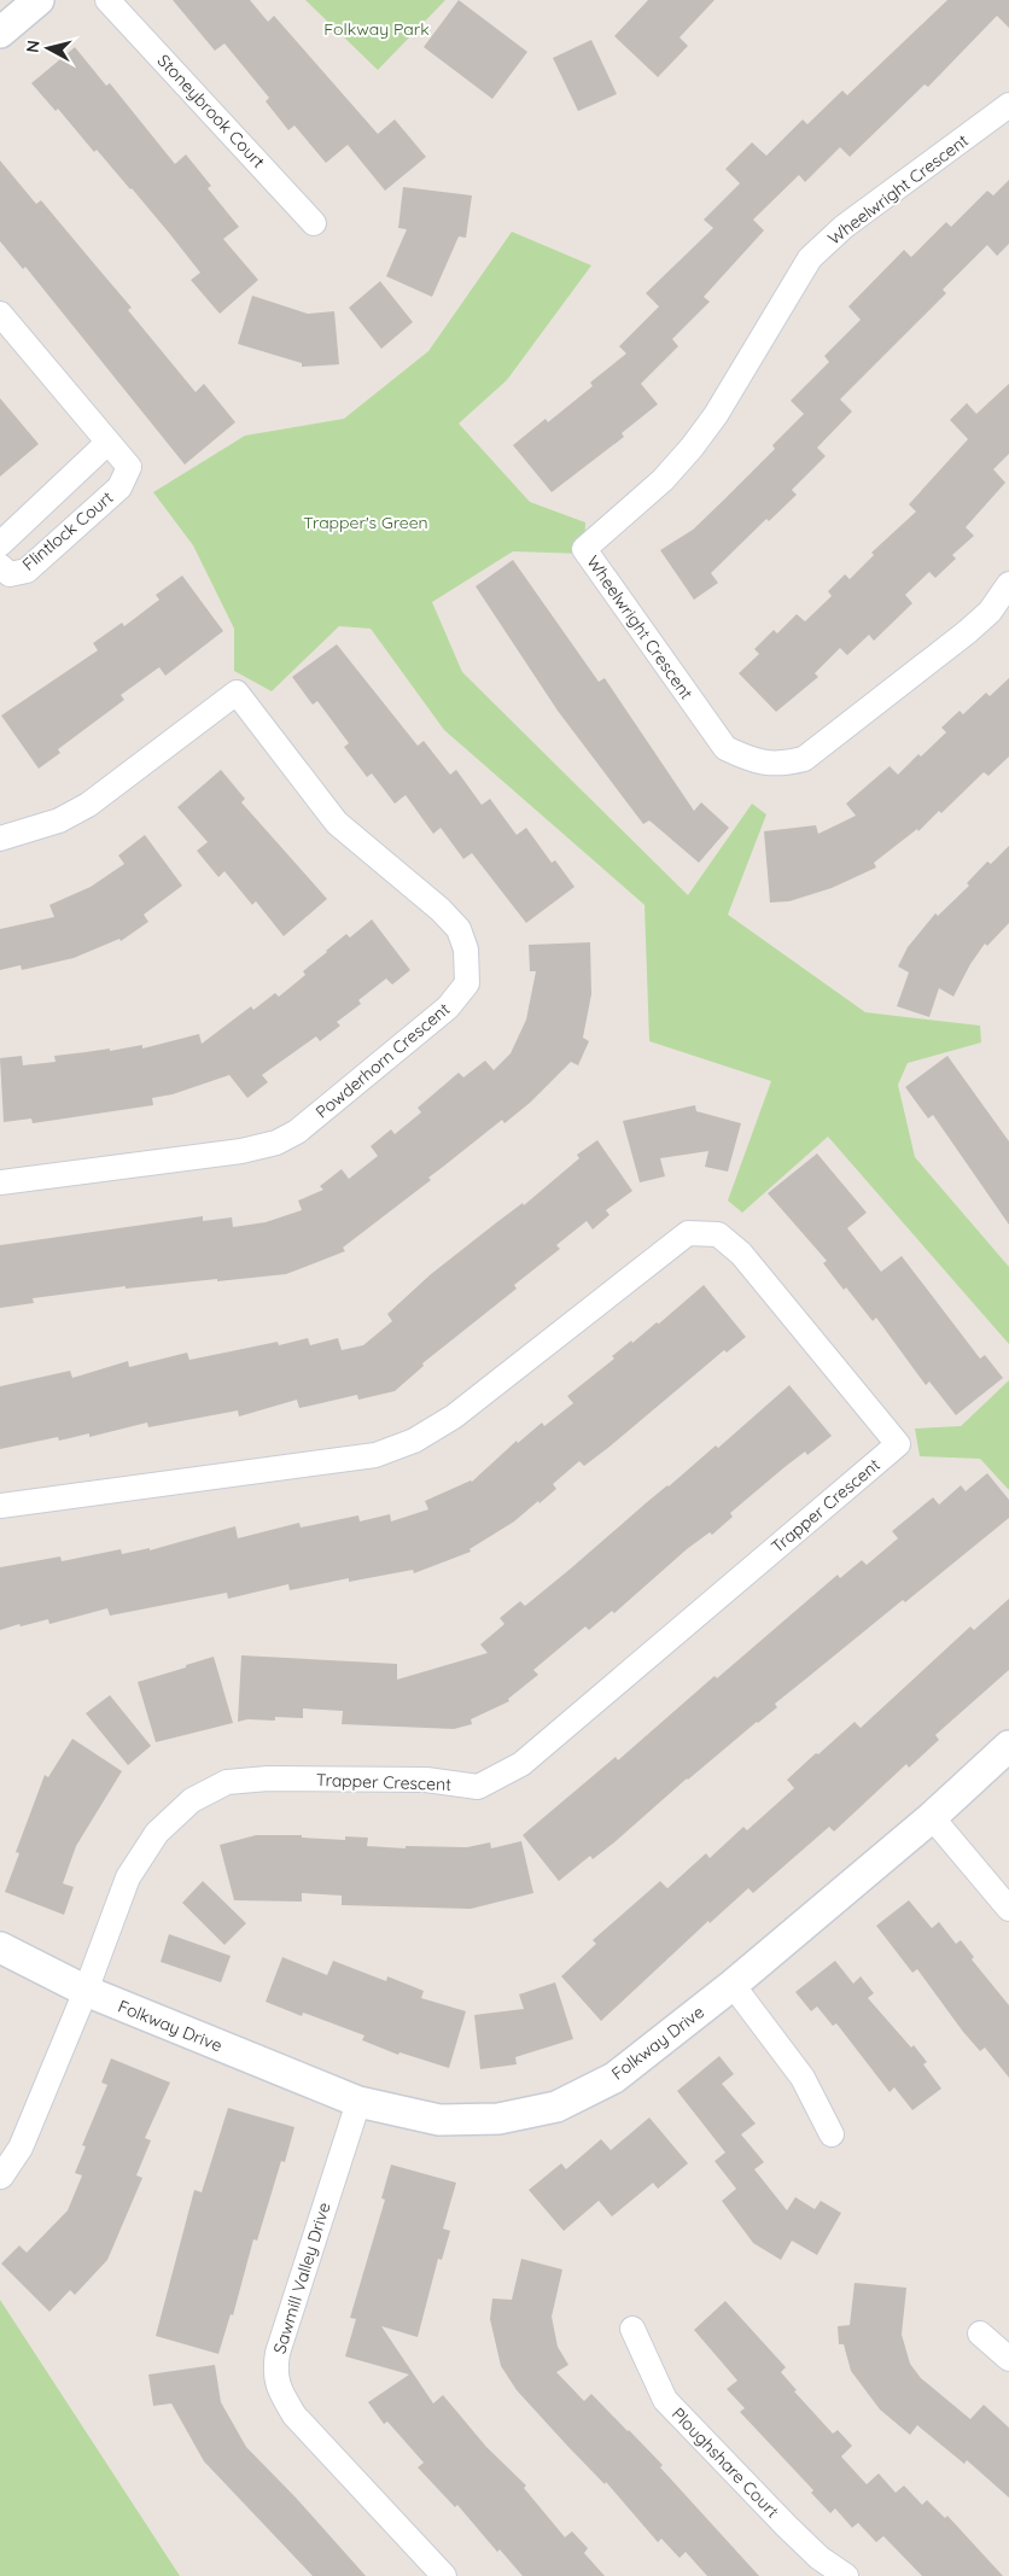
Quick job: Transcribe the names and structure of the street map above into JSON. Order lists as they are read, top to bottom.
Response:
{
  "streets": {
    "street": [
      "Stoneybrook Court",
      "Wheelwright Crescent",
      "Flintlock Court",
      "Powderhorn Crescent",
      "Trapper Crescent",
      "Folkway Drive",
      "Sawmill Valley Drive",
      "Ploughshare Court"
    ]
  },
  "crossings": [
    ["Trapper Crescent", "Folkway Drive"],
    ["Folkway Drive", "Sawmill Valley Drive"]
  ],
  "parks": ["Folkway Park", "Trapper's Green"],
  "north": "left"
}
